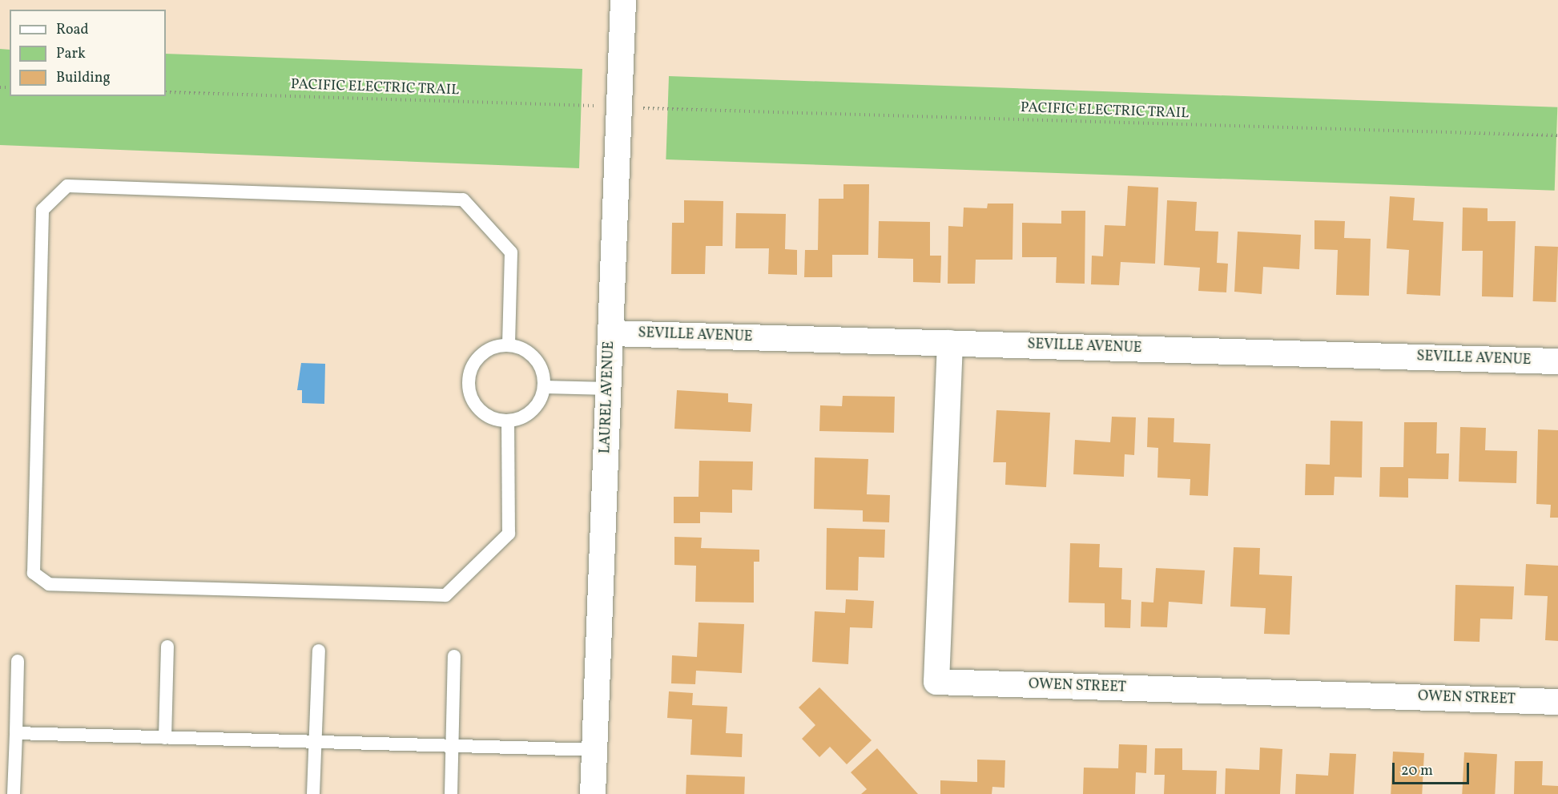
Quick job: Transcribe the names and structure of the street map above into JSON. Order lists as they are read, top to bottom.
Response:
{
  "streets": {
    "street": ["SEVILLE AVENUE", "LAUREL AVENUE", "OWEN STREET"],
    "path": ["PACIFIC ELECTRIC TRAIL"]
  },
  "crossings": [
    ["SEVILLE AVENUE", "LAUREL AVENUE"],
    ["SEVILLE AVENUE", "OWEN STREET"]
  ],
  "legend": ["Road", "Park", "Building"],
  "scale_bar": "20 m"
}
